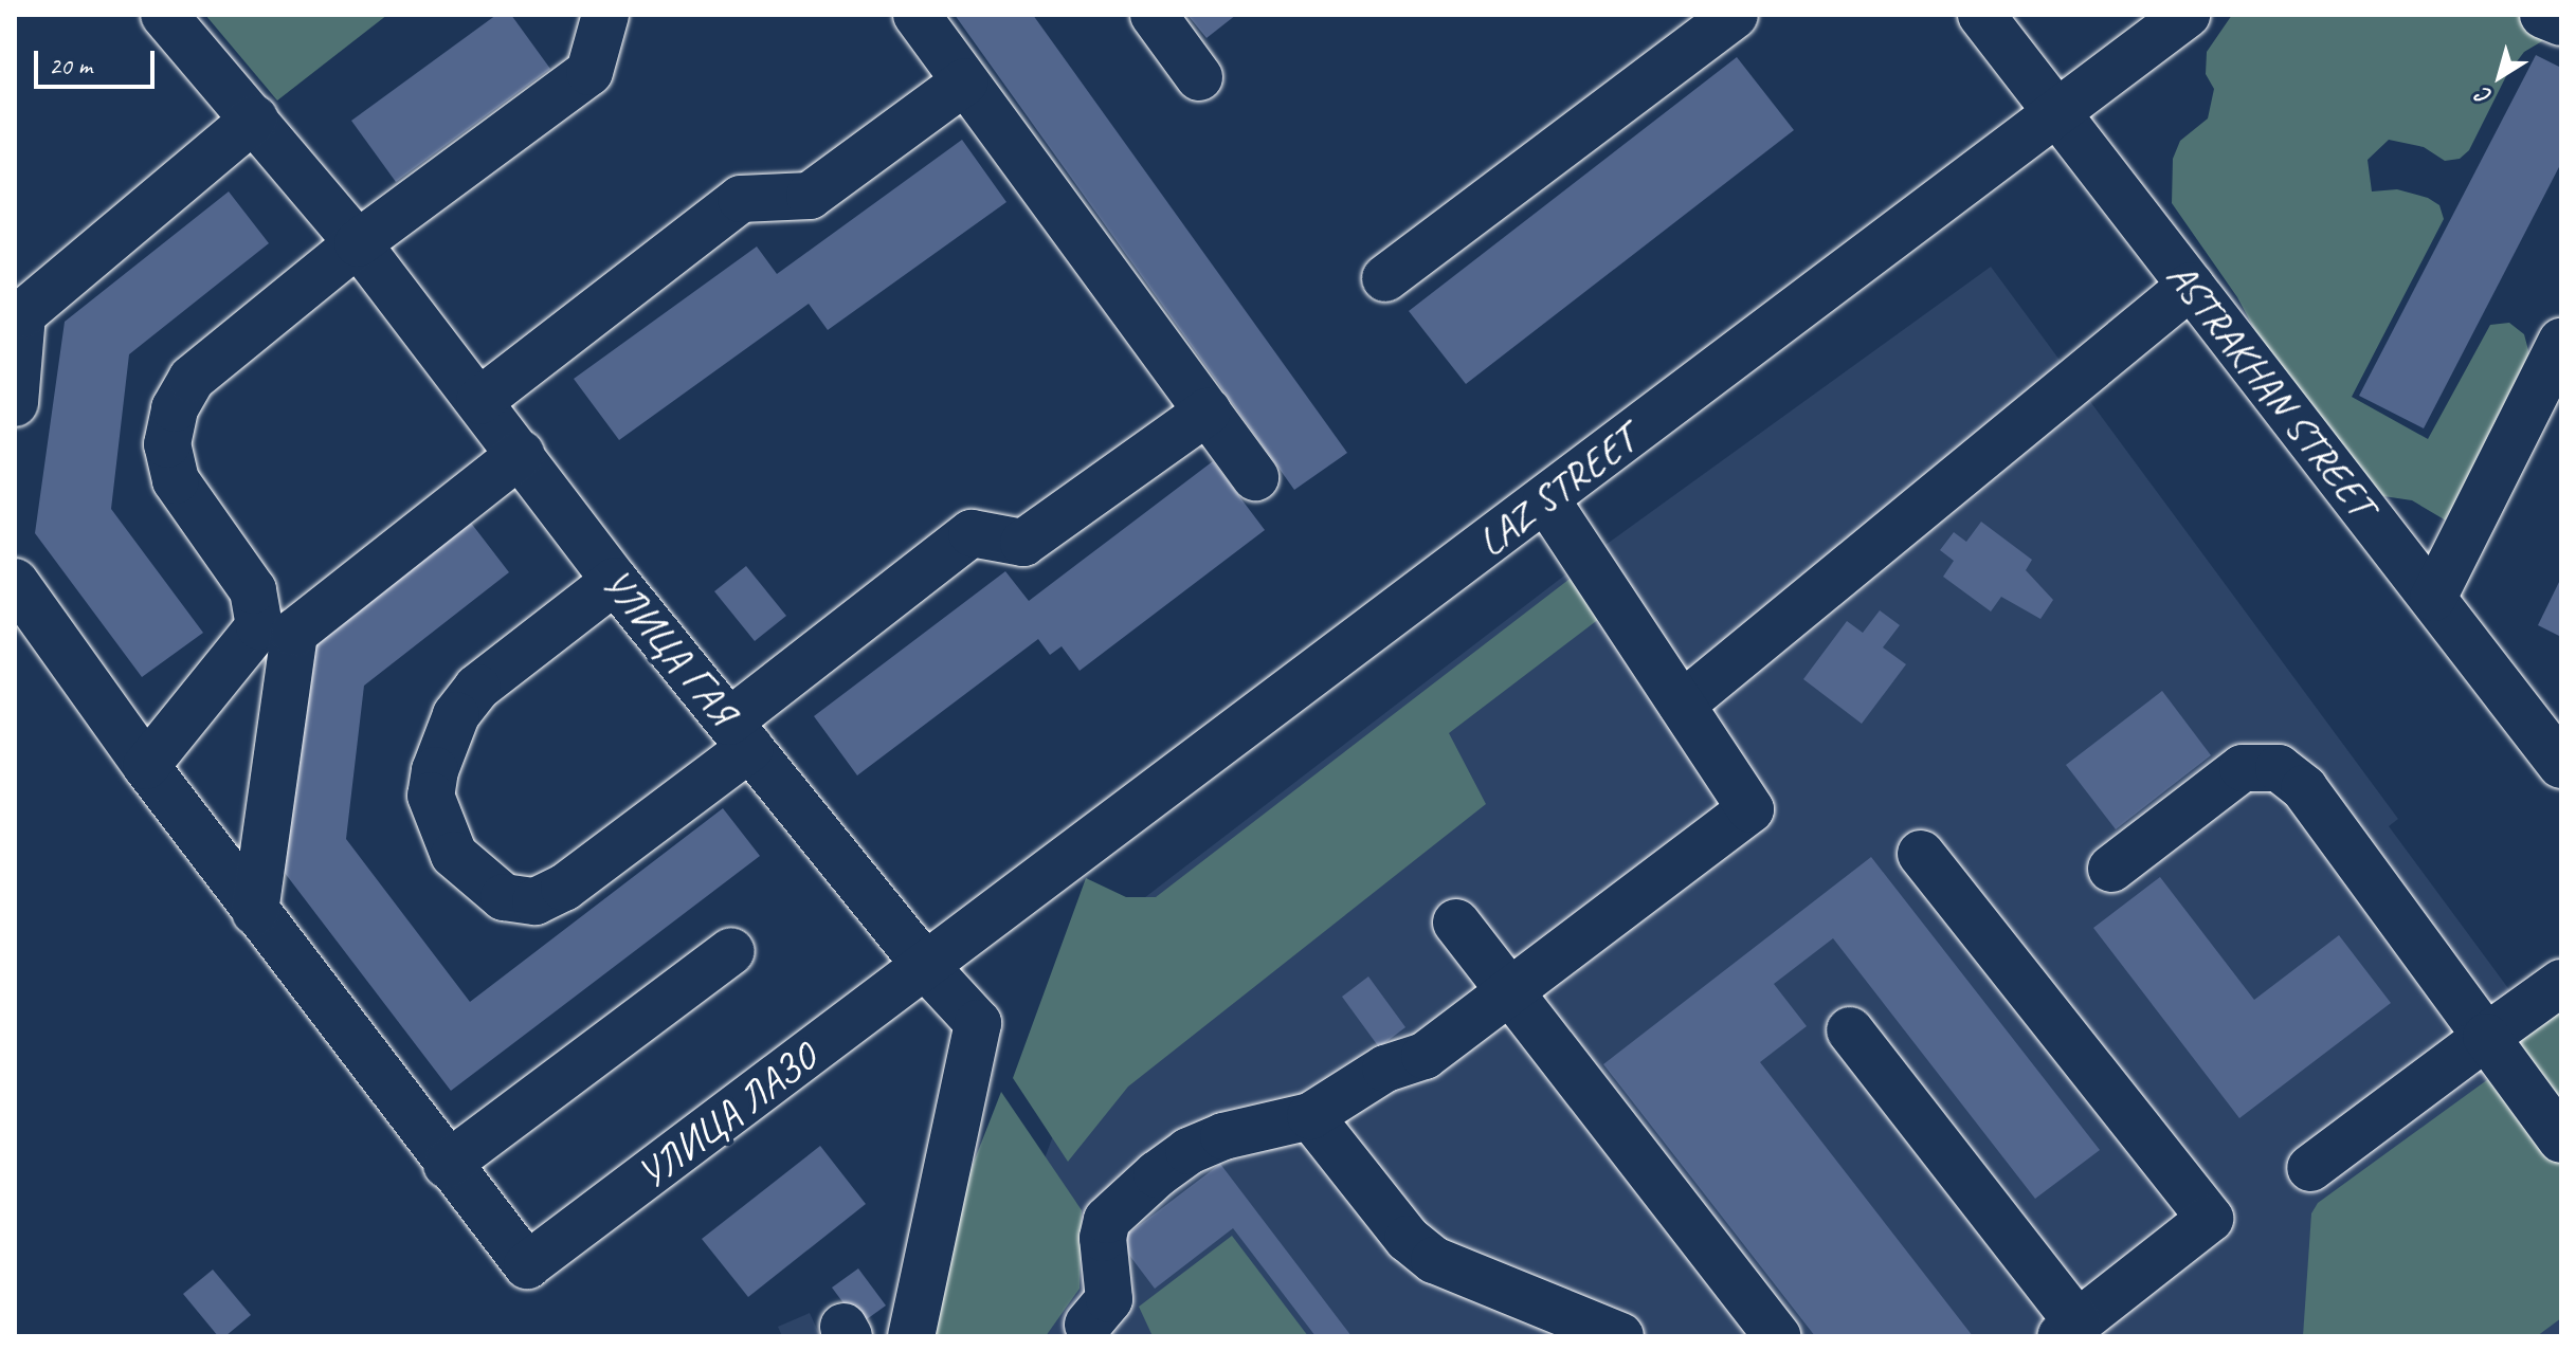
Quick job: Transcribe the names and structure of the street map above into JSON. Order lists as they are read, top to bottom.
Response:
{
  "streets": {
    "street": [
      "ASTRAKHAN STREET",
      "LAZ STREET",
      "УЛИЦА ГАЯ",
      "УЛИЦА ЛАЗО"
    ]
  },
  "crossings": [
    ["ASTRAKHAN STREET", "LAZ STREET"],
    ["LAZ STREET", "УЛИЦА ГАЯ"],
    ["LAZ STREET", "УЛИЦА ЛАЗО"],
    ["УЛИЦА ГАЯ", "УЛИЦА ЛАЗО"]
  ],
  "scale_bar": "20 m",
  "north": "bottom left"
}
